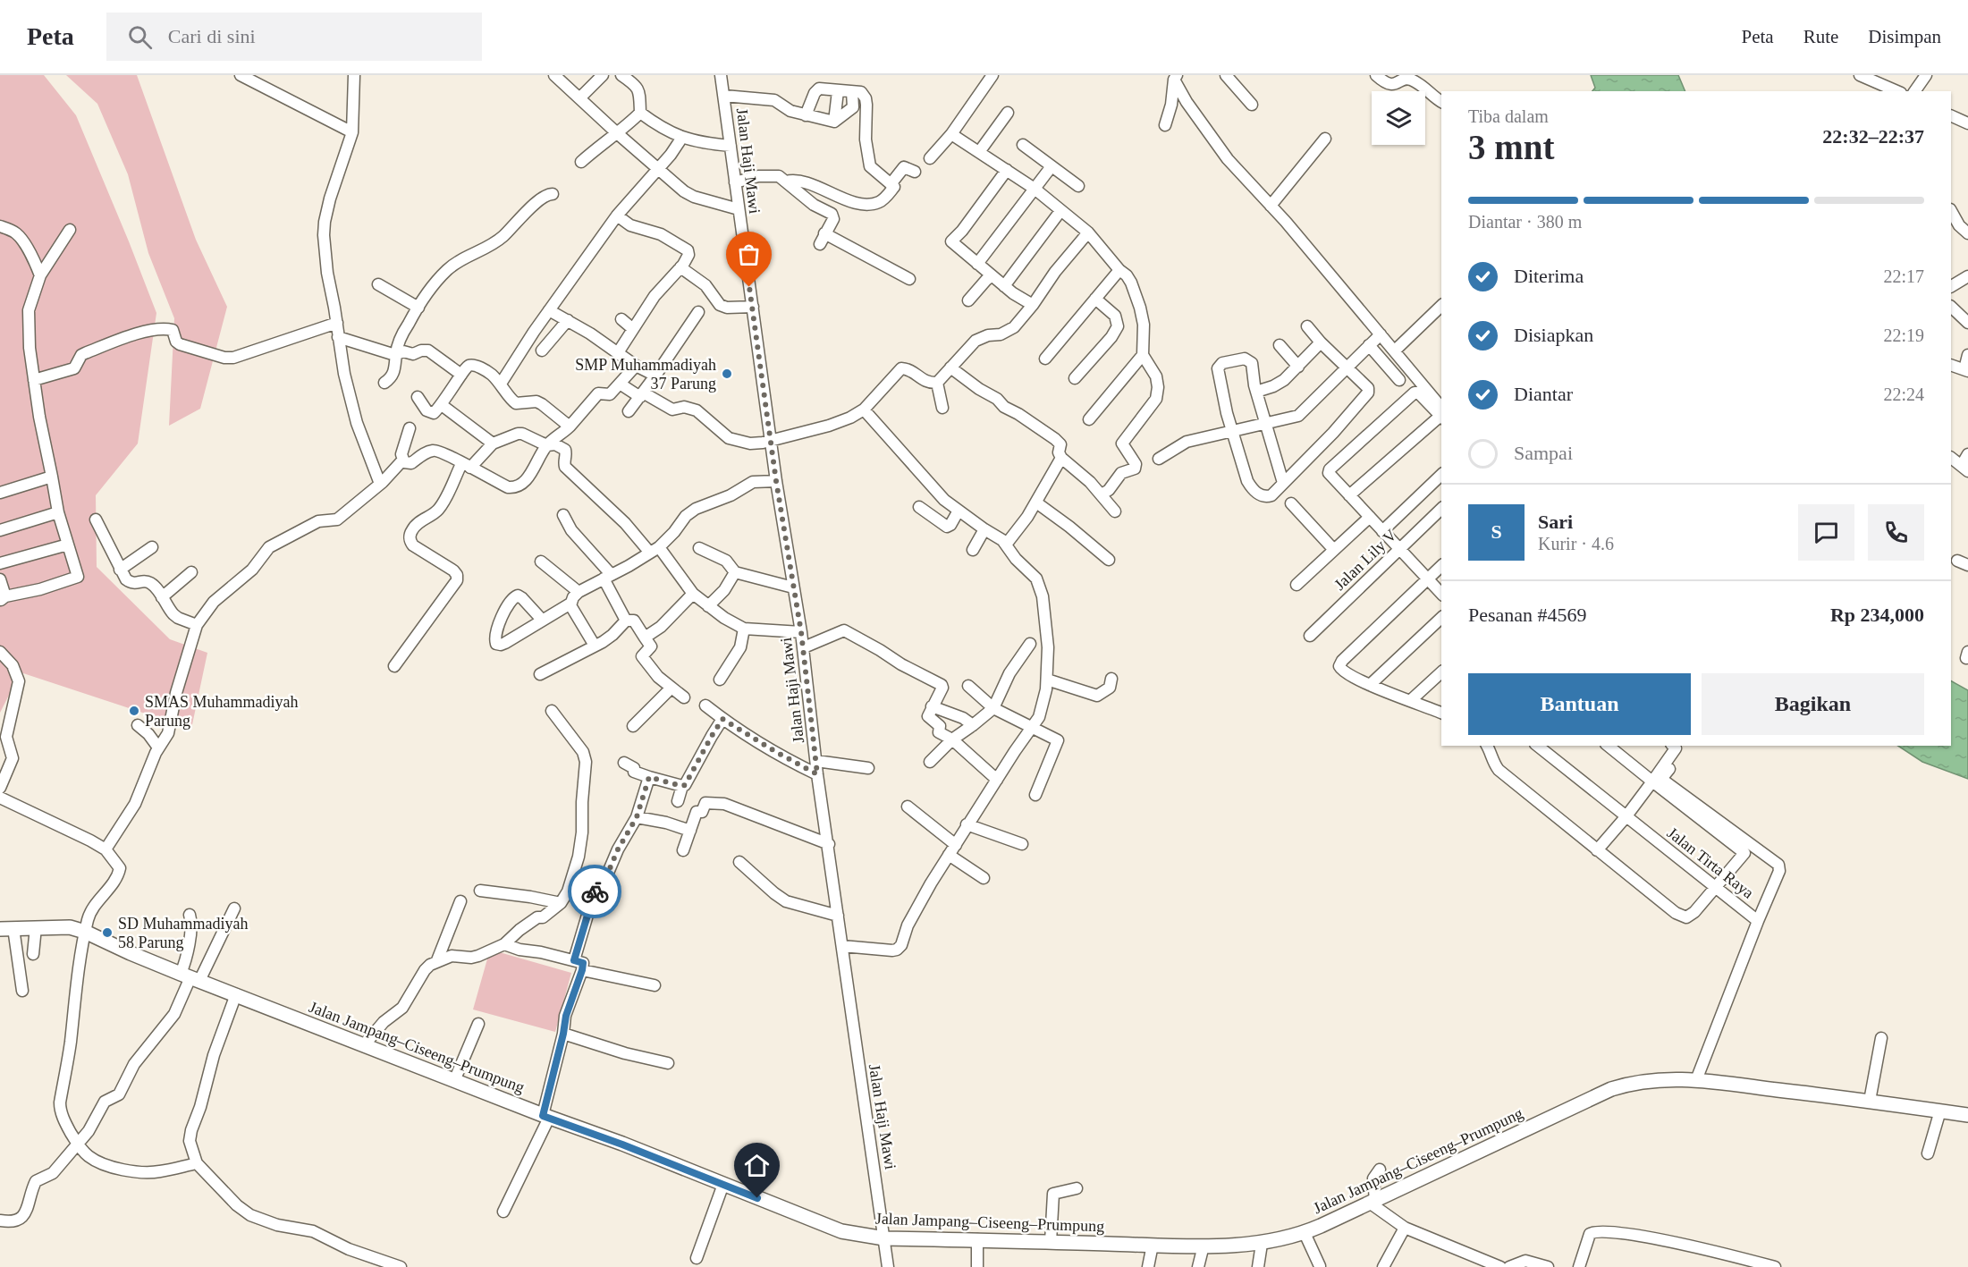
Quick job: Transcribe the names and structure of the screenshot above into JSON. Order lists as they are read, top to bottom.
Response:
{
  "streets": {
    "main road": ["Jalan Jampang–Ciseeng–Prumpung"],
    "street": ["Jalan Haji Mawi", "Jalan Lily V", "Jalan Tirta Raya"]
  },
  "crossings": [
    ["Jalan Haji Mawi", "Jalan Jampang–Ciseeng–Prumpung"],
    ["Jalan Tirta Raya", "Jalan Jampang–Ciseeng–Prumpung"]
  ],
  "places": ["SMP Muhammadiyah 37 Parung", "SMAS Muhammadiyah Parung", "SD Muhammadiyah 58 Parung"],
  "page": {
    "header": "Peta",
    "search": "Cari di sini",
    "nav": ["Peta", "Rute", "Disimpan"],
    "heading": ["3 mnt", "Tiba dalam", "22:32–22:37"],
    "panel": [
      "Sari",
      "Kurir · 4.6",
      "Pesanan #4569",
      "Rp 234,000"
    ],
    "bar": "Diantar · 380 m",
    "list": [
      ["Diterima", "22:17"],
      ["Disiapkan", "22:19"],
      ["Diantar", "22:24"],
      "Sampai"
    ],
    "round": "S",
    "buttons": ["Bantuan", "Bagikan"]
  }
}
